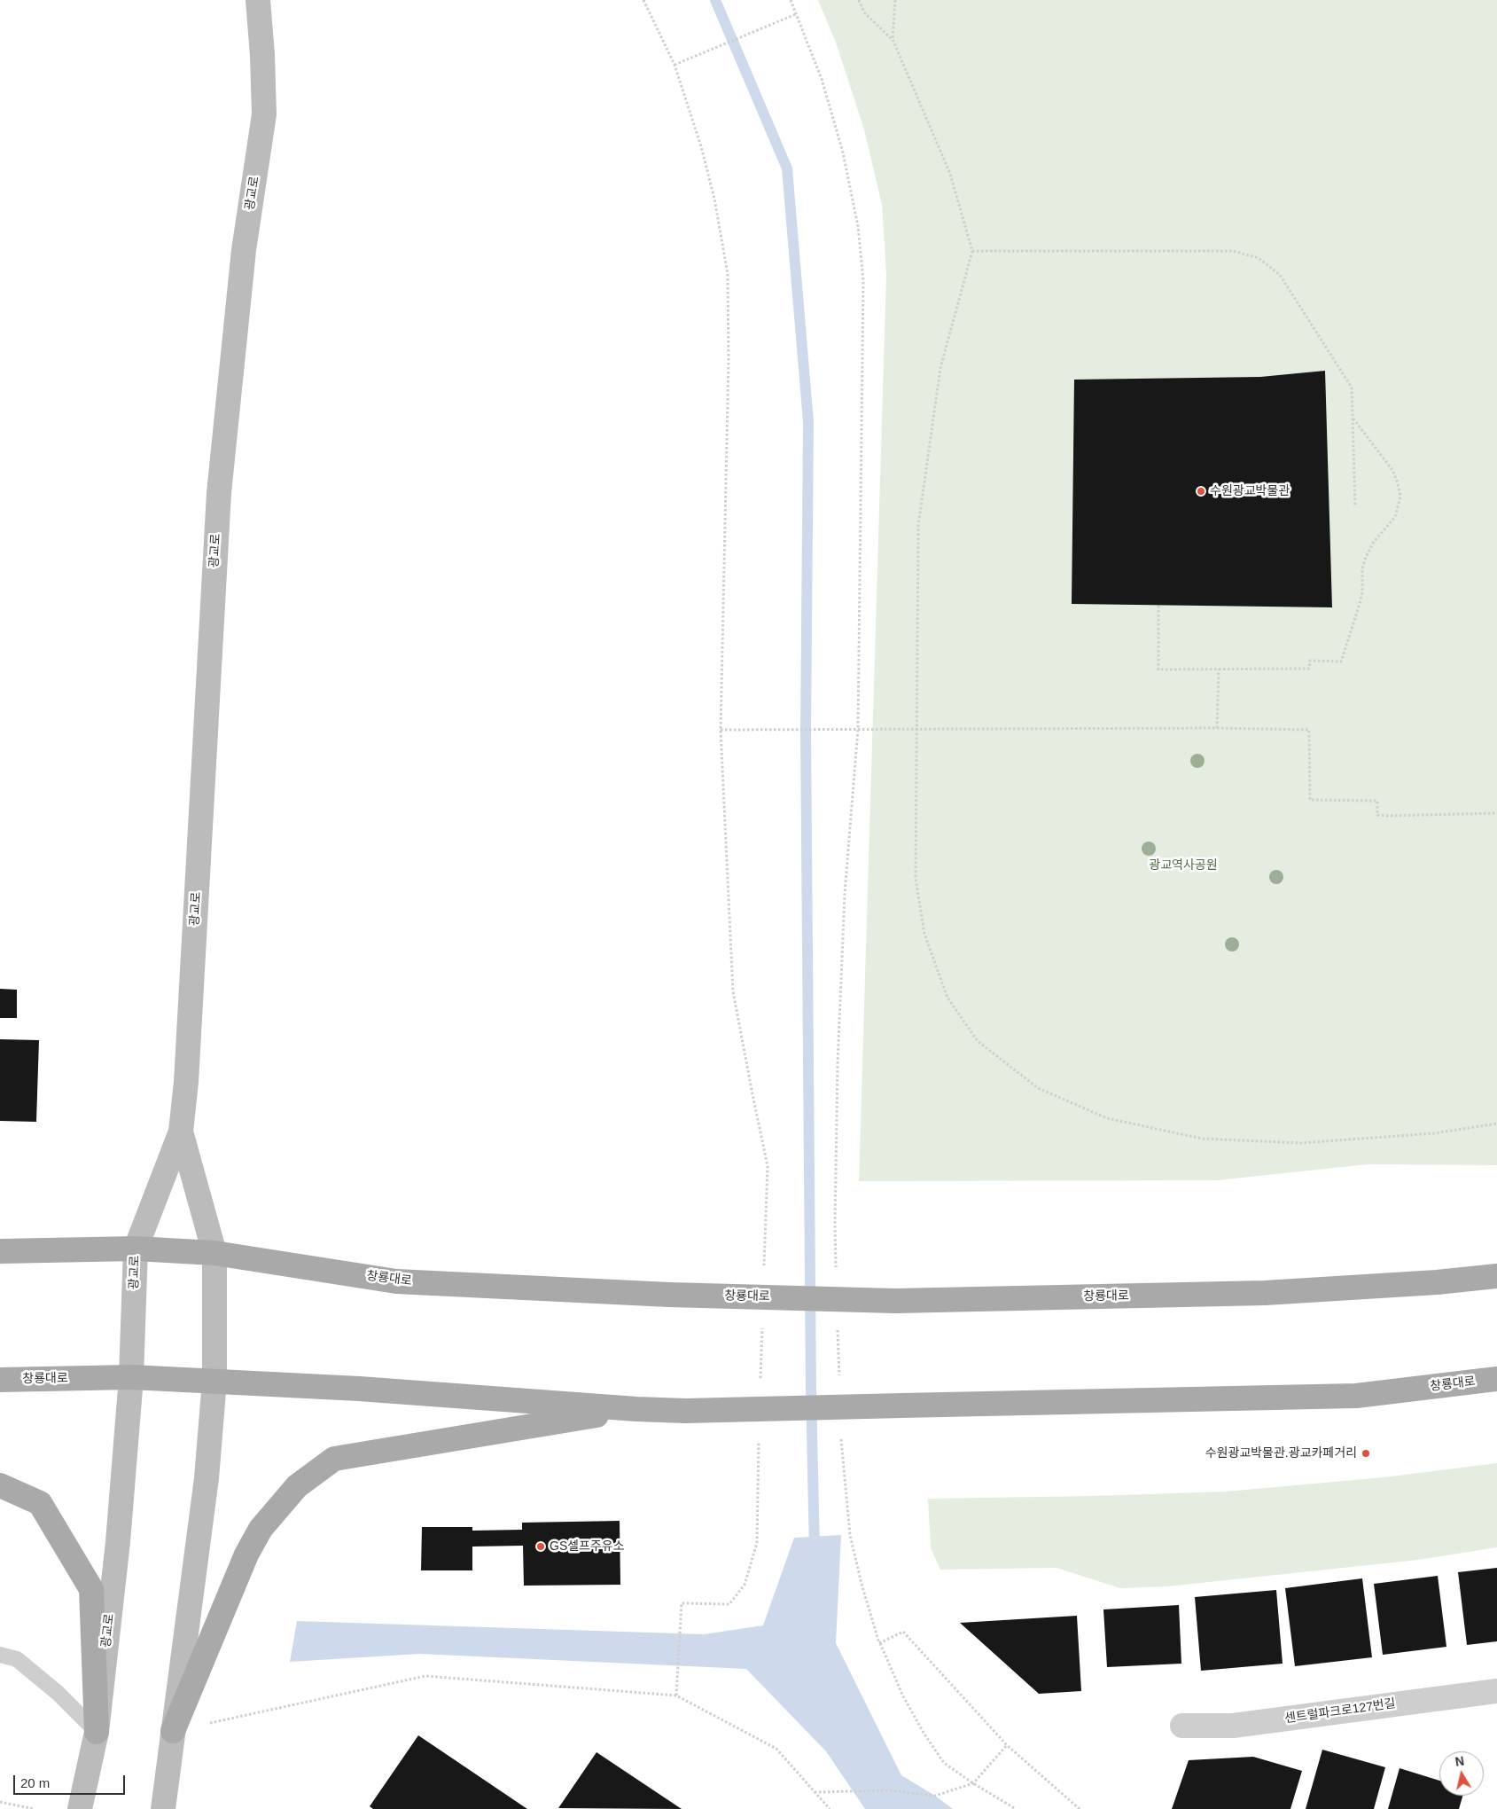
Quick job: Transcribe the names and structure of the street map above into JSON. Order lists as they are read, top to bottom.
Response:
{
  "streets": {
    "main road": ["광교로", "창룡대로"],
    "street": ["센트럴파크로127번길"]
  },
  "crossings": [
    ["광교로", "창룡대로"]
  ],
  "parks": ["광교역사공원"],
  "places": ["수원광교박물관", "수원광교박물관.광교카페거리", "GS셀프주유소"],
  "scale_bar": "20 m",
  "north": "top"
}
